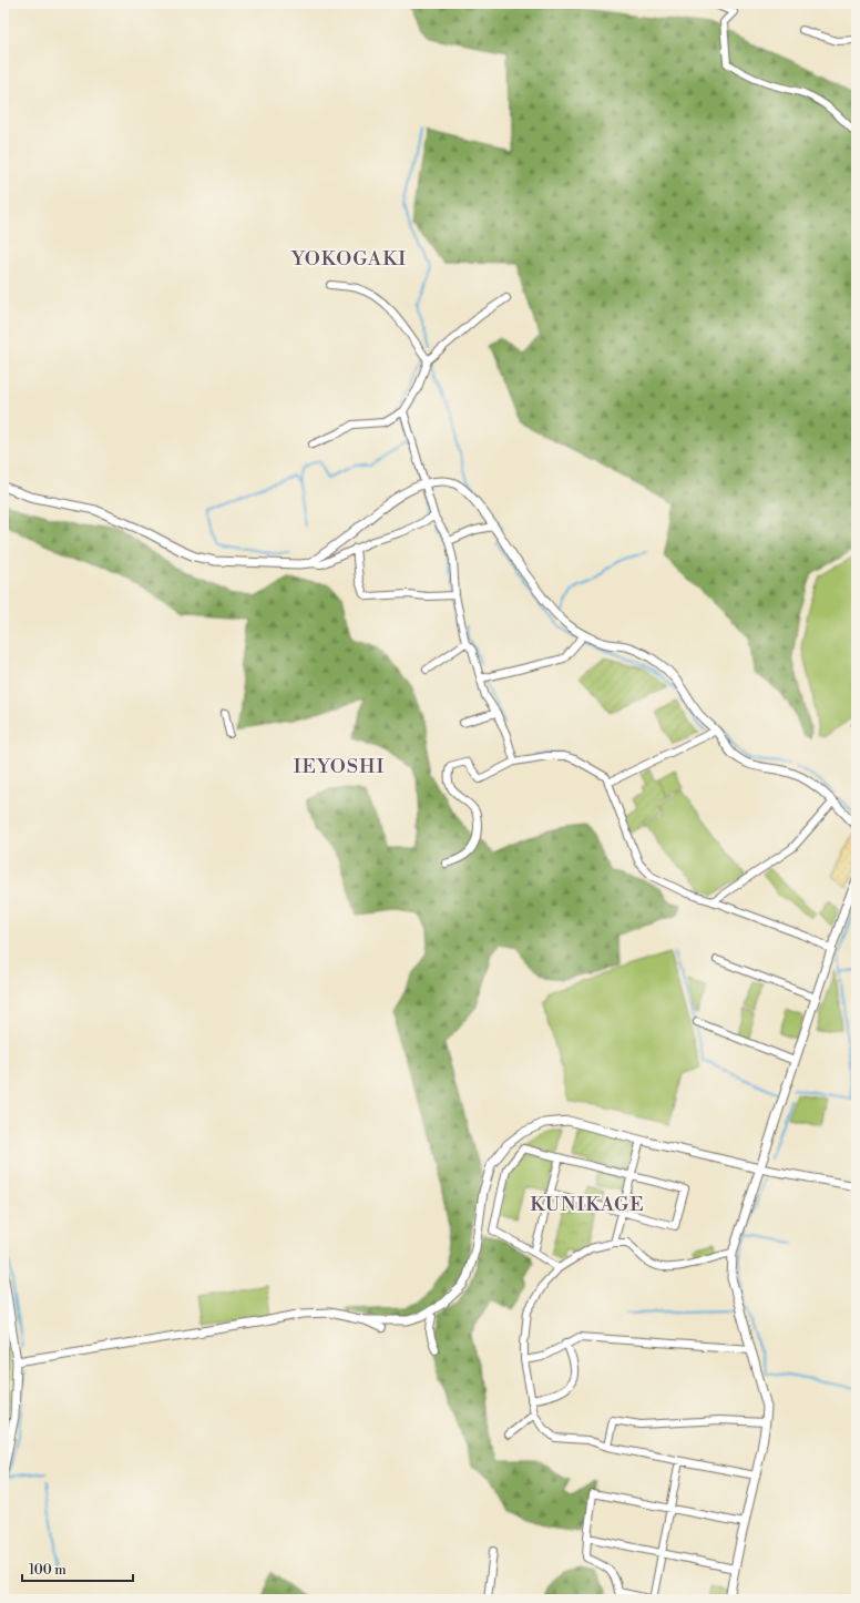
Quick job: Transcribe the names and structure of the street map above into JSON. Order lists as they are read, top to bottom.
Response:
{
  "districts": ["YOKOGAKI", "IEYOSHI", "KUNIKAGE"],
  "scale_bar": "100 m"
}
